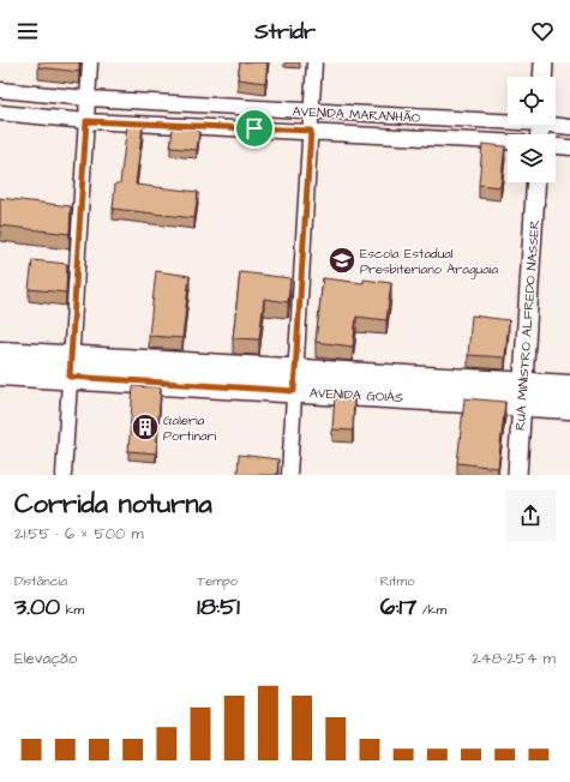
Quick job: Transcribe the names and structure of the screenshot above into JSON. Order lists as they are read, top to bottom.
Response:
{
  "streets": {
    "main road": ["AVENIDA GOIÁS"],
    "street": ["AVENIDA MARANHÃO", "RUA MINISTRO ALFREDO NASSER"]
  },
  "crossings": [
    ["RUA MINISTRO ALFREDO NASSER", "AVENIDA GOIÁS"]
  ],
  "places": {
    "school or university": ["Escola Estadual Presbiteriano Araguaia"],
    "building": ["Galeria Portinari"]
  },
  "page": {
    "header": "Stridr",
    "heading": ["Corrida noturna", "21:55 · 6 × 500 m"],
    "stats": [
      ["Distância", "3.00 km"],
      ["Tempo", "18:51"],
      ["Ritmo", "6:17 /km"]
    ],
    "chart": ["Elevação", "248–254 m"]
  }
}
